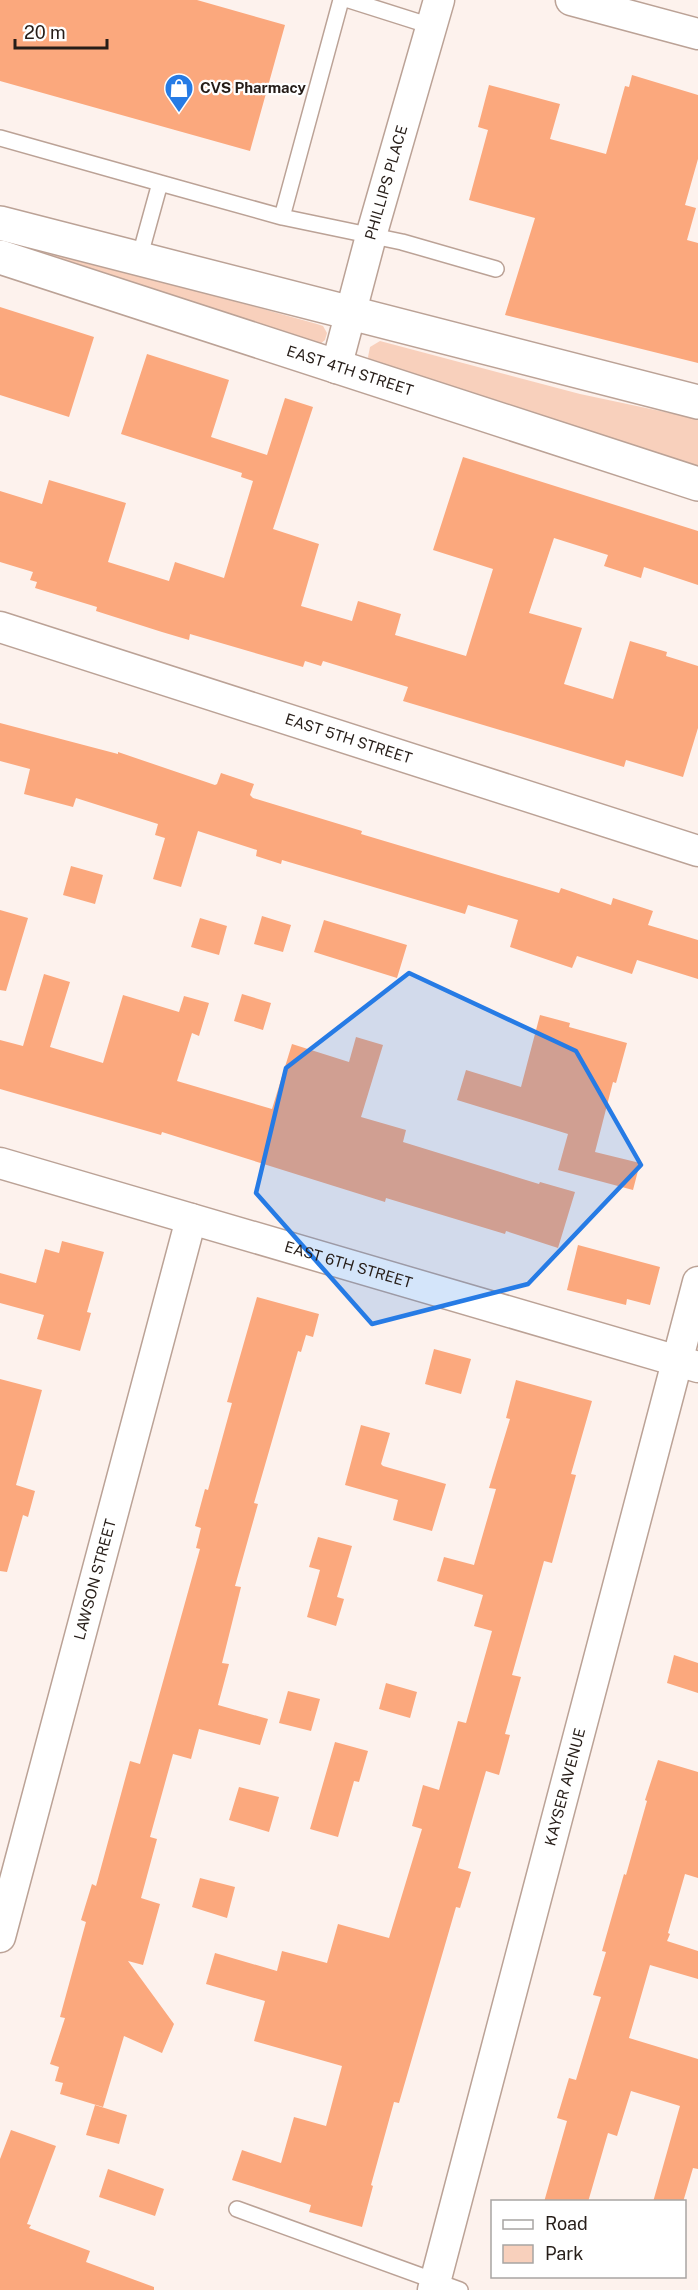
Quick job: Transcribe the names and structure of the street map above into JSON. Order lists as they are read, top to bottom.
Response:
{
  "streets": {
    "street": [
      "PHILLIPS PLACE",
      "EAST 4TH STREET",
      "EAST 5TH STREET",
      "EAST 6TH STREET",
      "LAWSON STREET",
      "KAYSER AVENUE"
    ]
  },
  "crossings": [
    ["PHILLIPS PLACE", "EAST 4TH STREET"],
    ["EAST 6TH STREET", "LAWSON STREET"],
    ["EAST 6TH STREET", "KAYSER AVENUE"]
  ],
  "places": {
    "shop": ["CVS Pharmacy"]
  },
  "legend": ["Road", "Park"],
  "scale_bar": "20 m"
}
